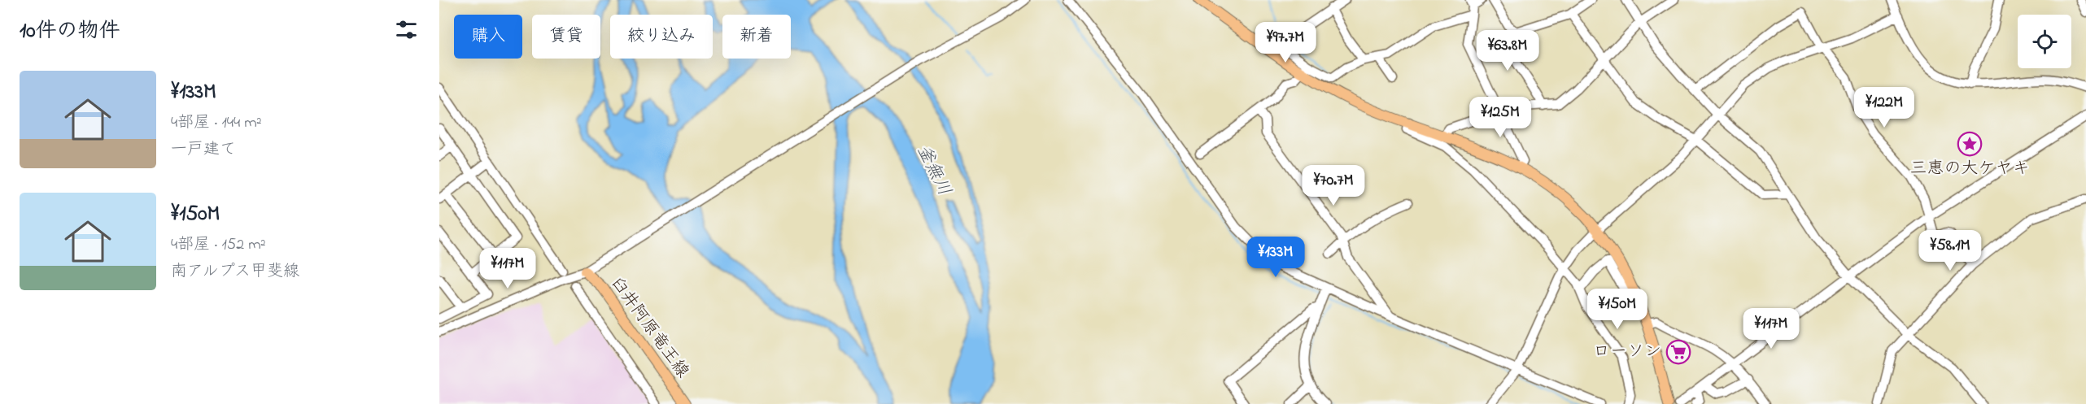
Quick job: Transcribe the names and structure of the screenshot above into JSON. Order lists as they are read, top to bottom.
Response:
{
  "streets": {
    "main road": ["臼井阿原竜王線"]
  },
  "water": ["釜無川"],
  "places": {
    "place": ["三恵の大ケヤキ"],
    "supermarket": ["ローソン"]
  },
  "page": {
    "heading": "10件の物件",
    "chip": [
      "購入",
      "賃貸",
      "絞り込み",
      "新着"
    ],
    "price": [
      "¥97.7M",
      "¥63.8M",
      "¥122M",
      "¥125M",
      "¥70.7M",
      "¥58.1M",
      "¥133M",
      "¥117M",
      "¥150M",
      "¥117M"
    ],
    "list": [
      {
        "name": "¥133M",
        "note": "4部屋 · 144 m² · 一戸建て"
      },
      {
        "name": "¥150M",
        "note": "4部屋 · 152 m² · 南アルプス甲斐線"
      }
    ]
  }
}
